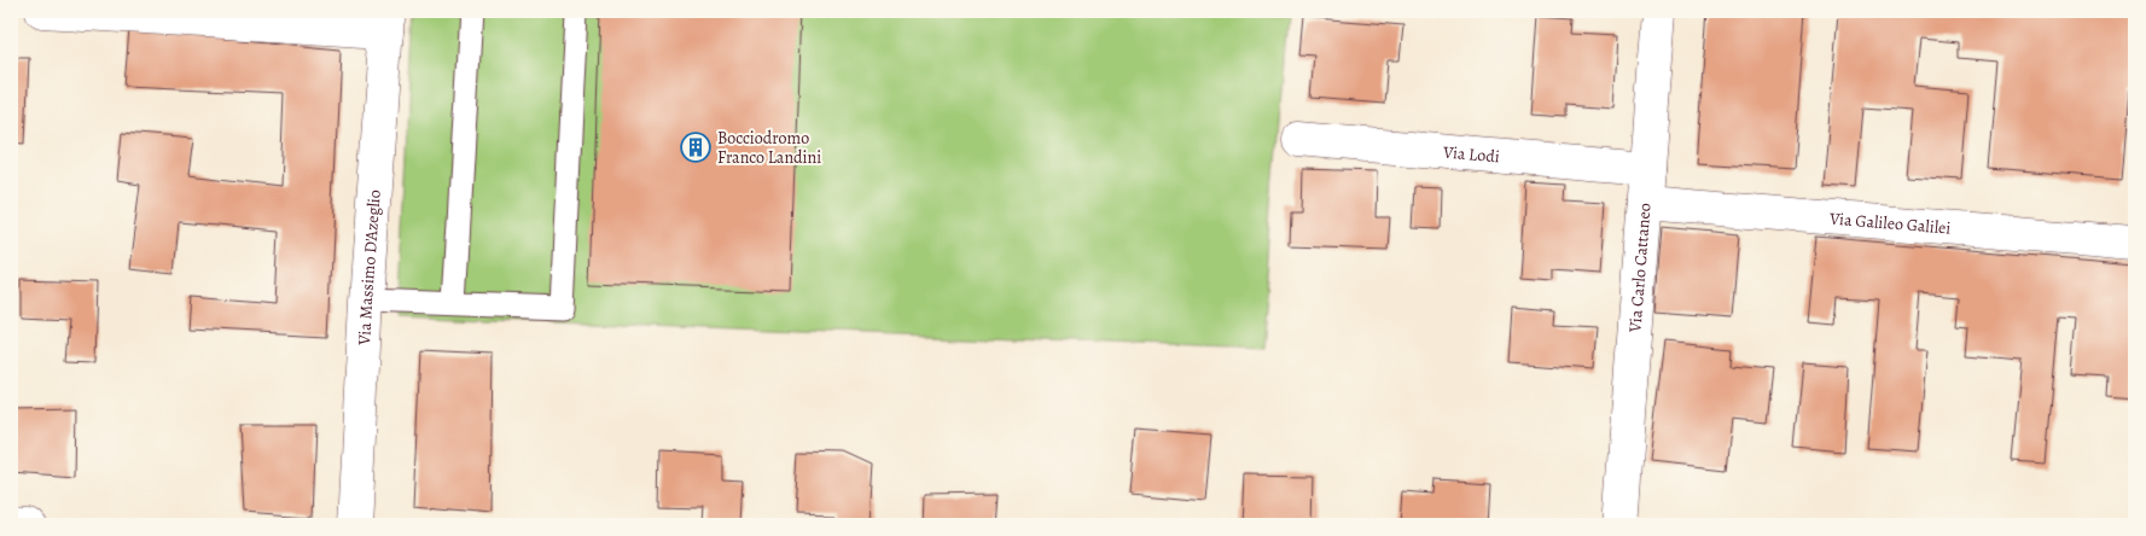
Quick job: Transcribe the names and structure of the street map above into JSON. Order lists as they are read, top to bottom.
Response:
{
  "streets": {
    "street": [
      "Via Lodi",
      "Via Galileo Galilei",
      "Via Massimo D'Azeglio",
      "Via Carlo Cattaneo"
    ]
  },
  "crossings": [
    ["Via Lodi", "Via Carlo Cattaneo"],
    ["Via Galileo Galilei", "Via Carlo Cattaneo"]
  ],
  "places": {
    "building": ["Bocciodromo Franco Landini"]
  }
}
